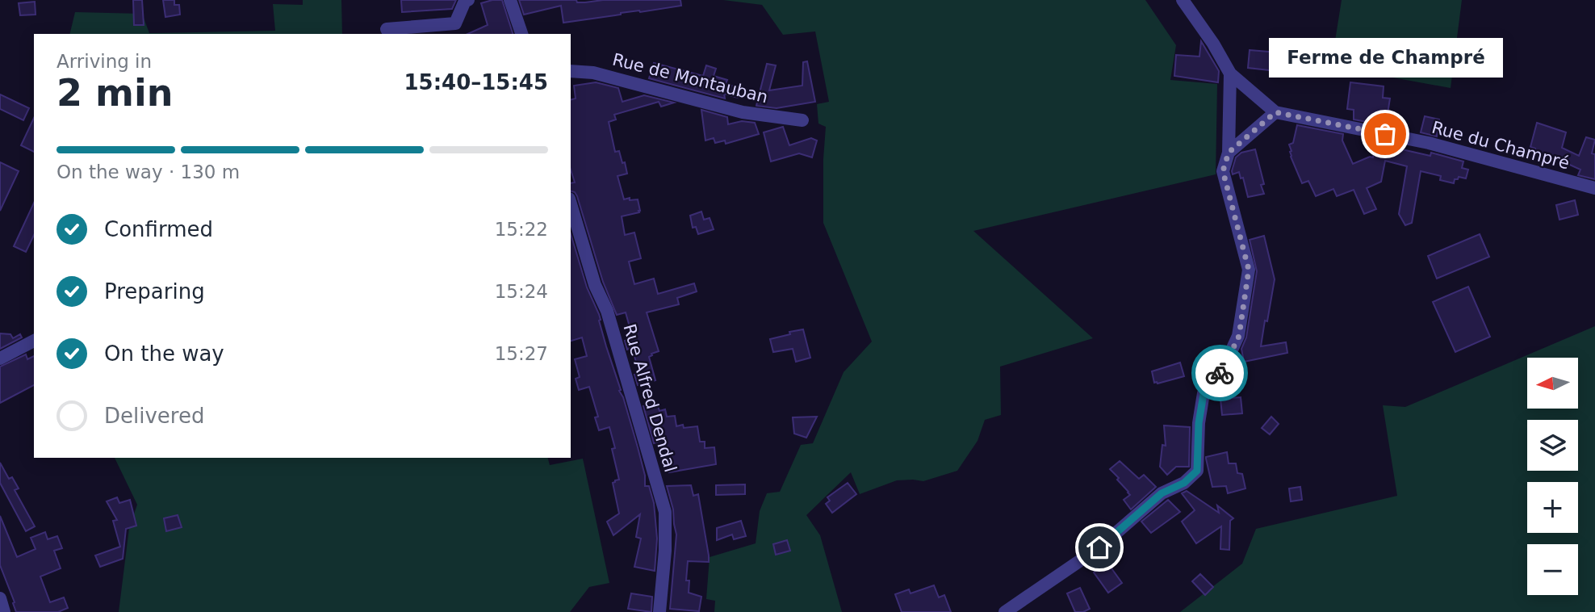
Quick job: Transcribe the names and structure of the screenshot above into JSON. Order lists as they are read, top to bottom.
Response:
{
  "streets": {
    "street": ["Rue de Montauban", "Rue du Champré", "Rue Alfred Dendal"]
  },
  "places": ["Ferme de Champré"],
  "north": "left",
  "page": {
    "heading": ["2 min", "Arriving in", "15:40–15:45"],
    "bubble": "Ferme de Champré",
    "bar": "On the way · 130 m",
    "list": [
      ["Confirmed", "15:22"],
      ["Preparing", "15:24"],
      ["On the way", "15:27"],
      "Delivered"
    ],
    "map_buttons": ["+", "−"]
  }
}
